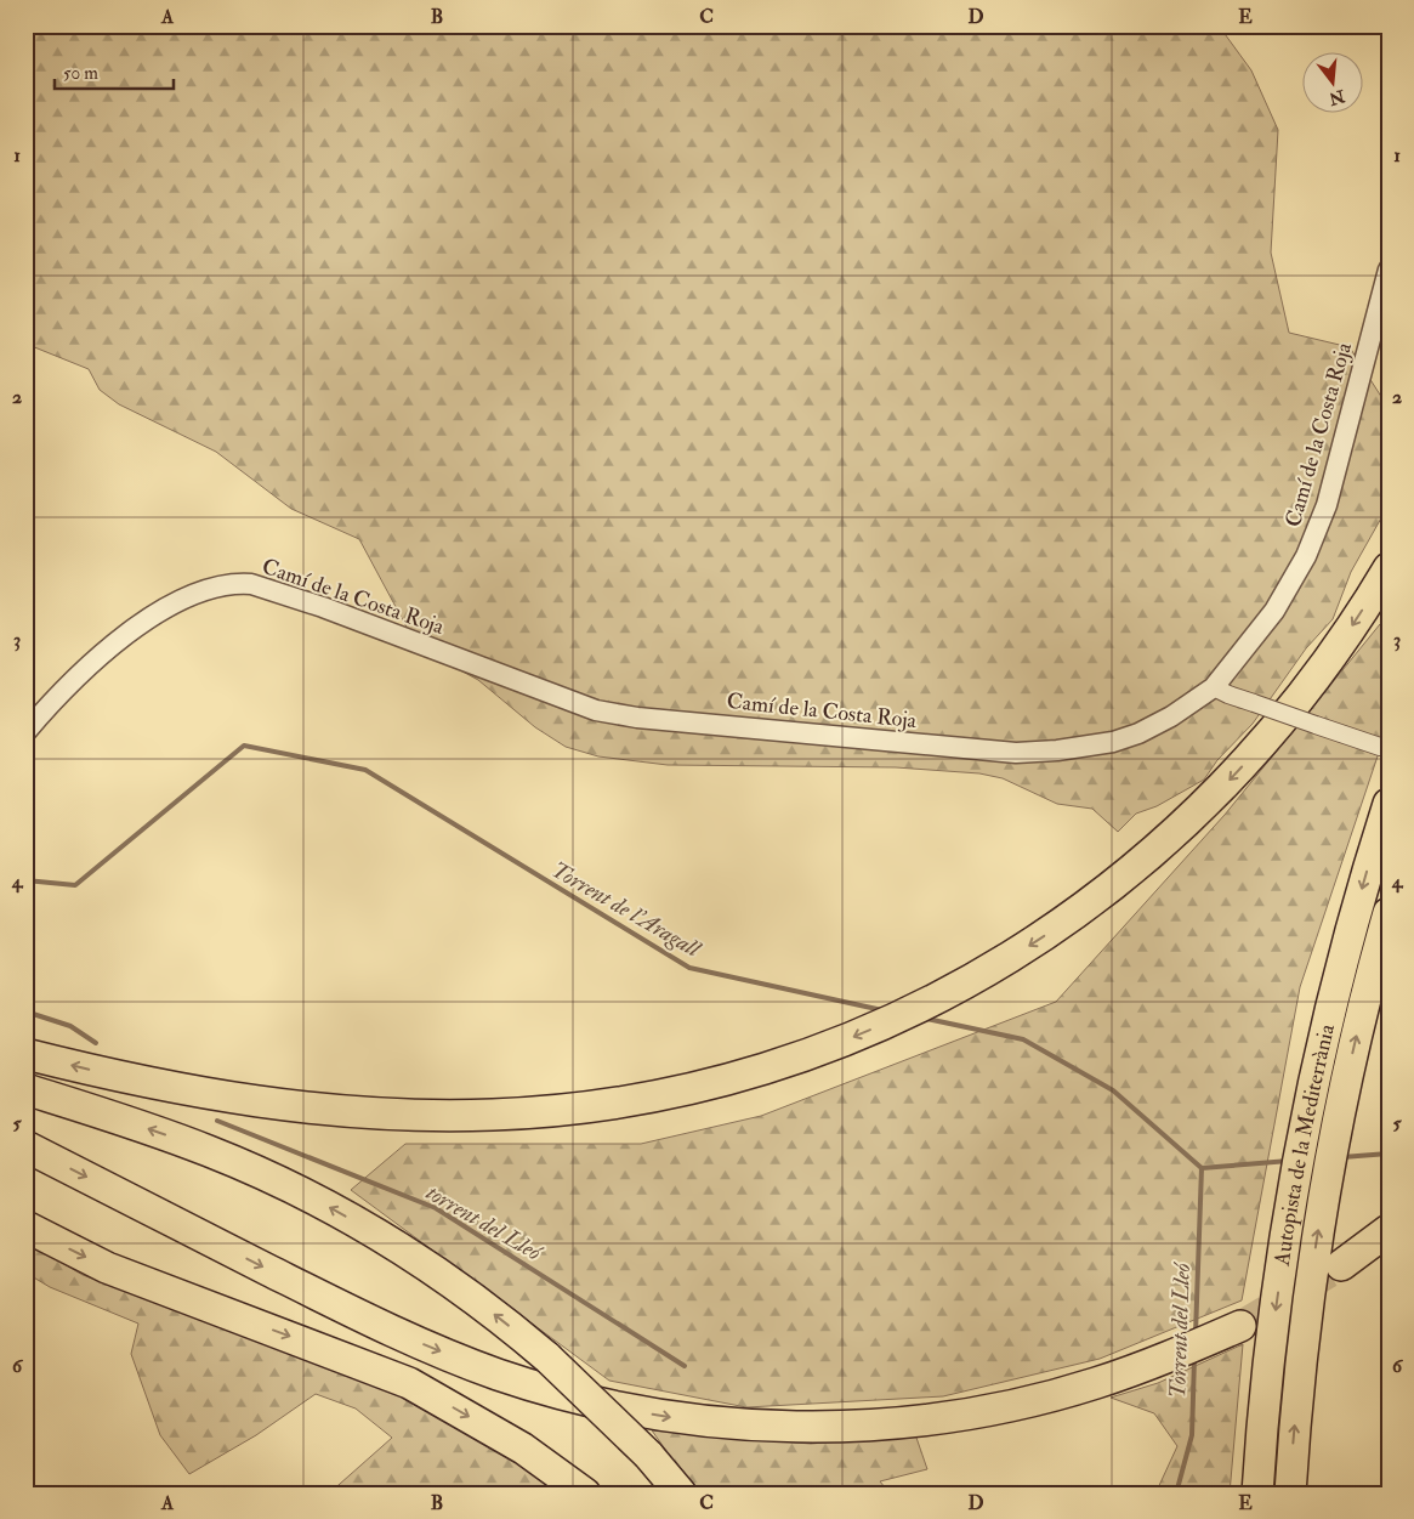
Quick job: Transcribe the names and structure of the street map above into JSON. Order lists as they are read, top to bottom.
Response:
{
  "streets": {
    "highway": ["Autopista de la Mediterrània"],
    "street": ["Camí de la Costa Roja"]
  },
  "water": ["Torrent de l'Aragall", "torrent del Lleó", "Torrent del Lleó"],
  "scale_bar": "50 m",
  "north": "bottom",
  "grid": {
    "columns": [
      "A",
      "B",
      "C",
      "D",
      "E"
    ],
    "rows": [
      "1",
      "2",
      "3",
      "4",
      "5",
      "6"
    ]
  }
}
